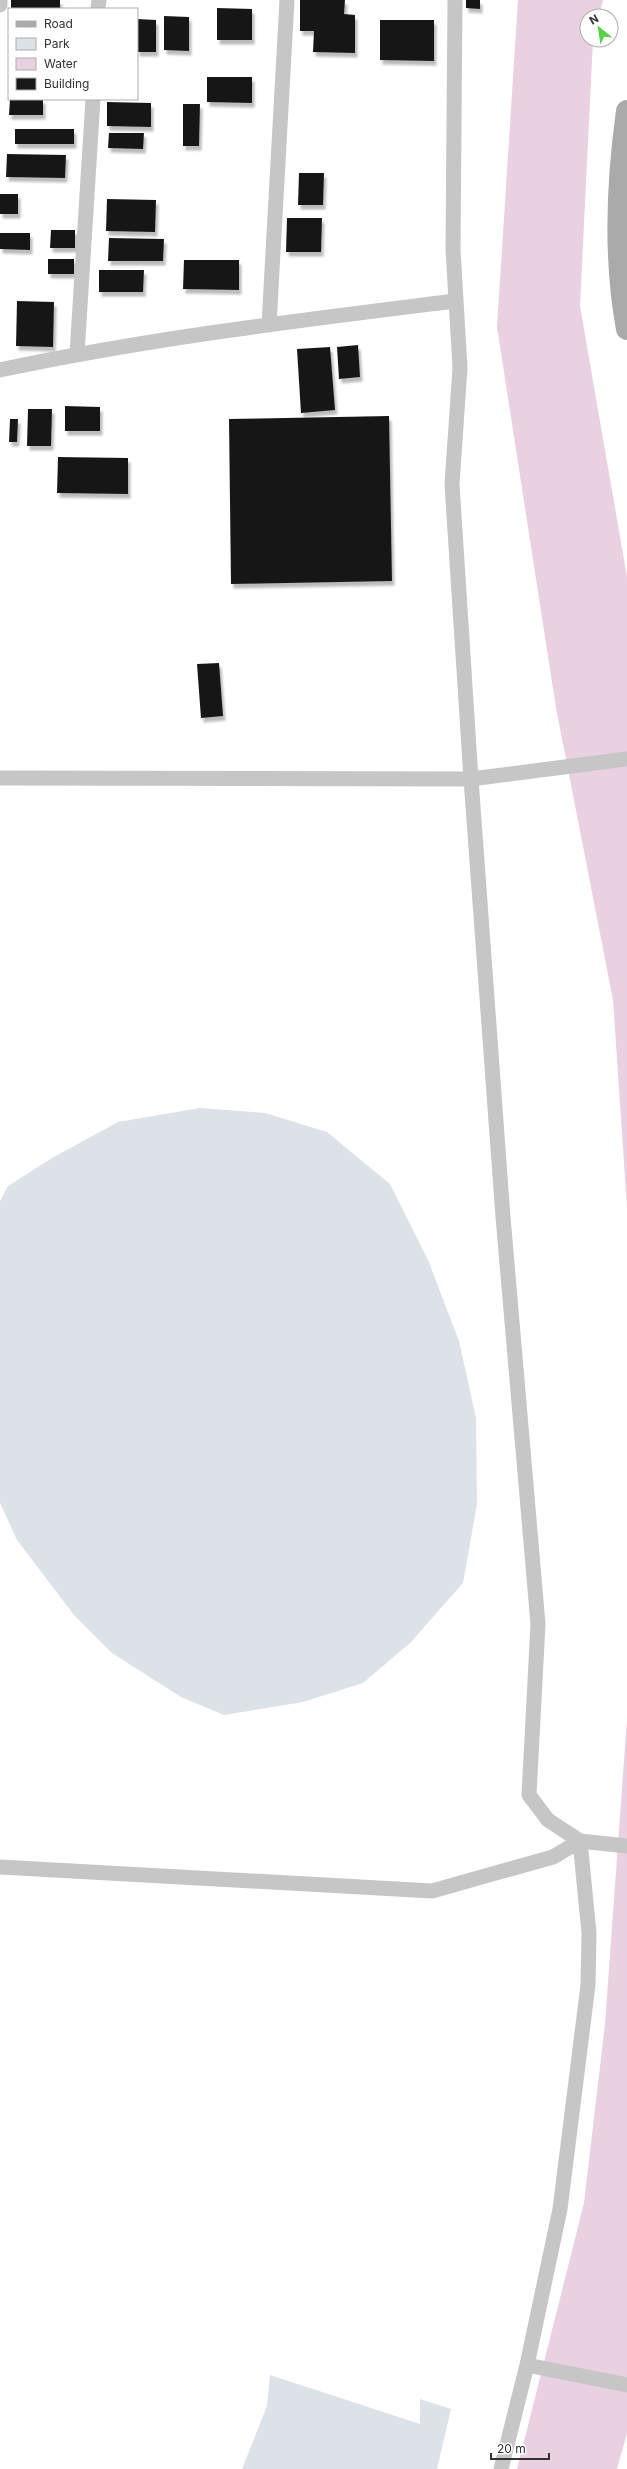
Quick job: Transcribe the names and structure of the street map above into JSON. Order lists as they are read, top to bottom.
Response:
{
  "legend": [
    "Road",
    "Park",
    "Water",
    "Building"
  ],
  "scale_bar": "20 m",
  "north": "top left"
}
